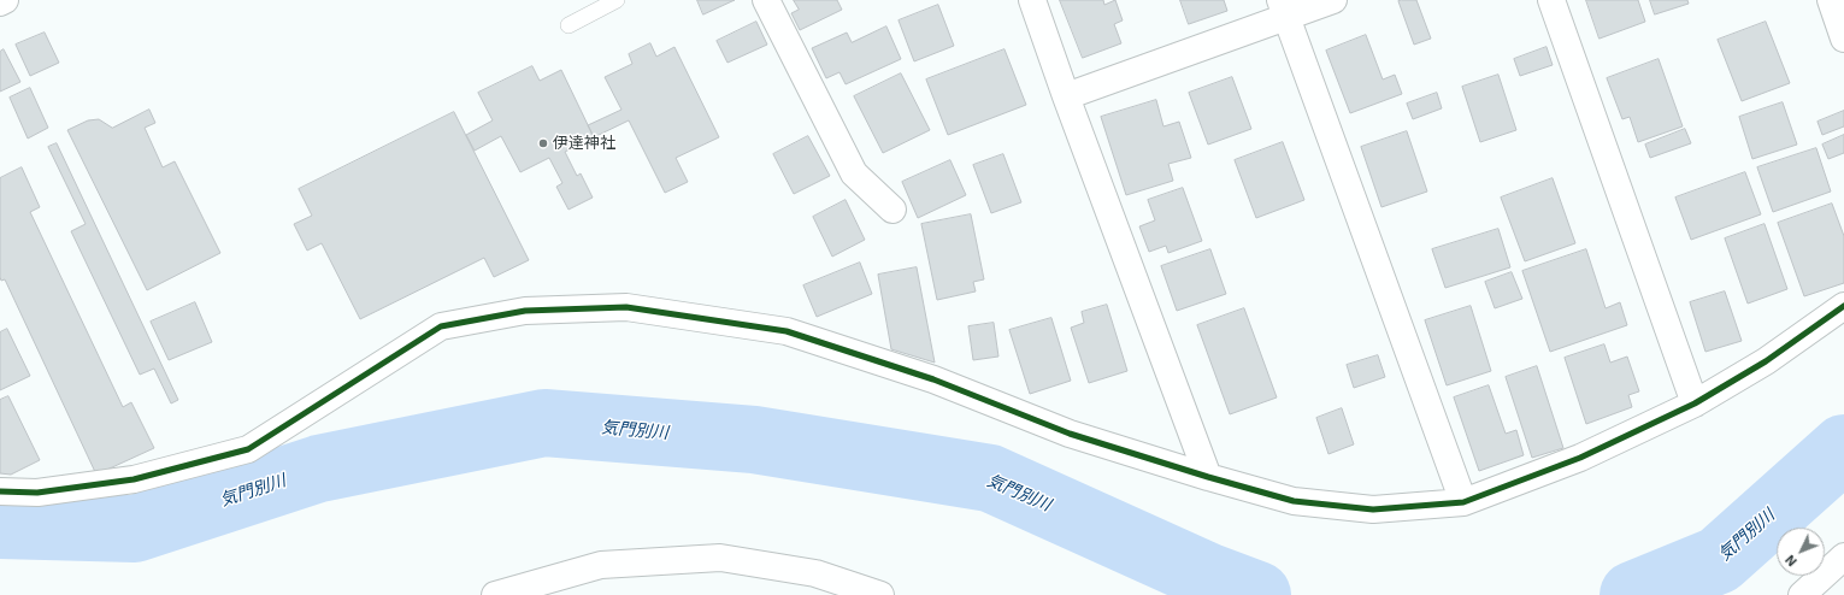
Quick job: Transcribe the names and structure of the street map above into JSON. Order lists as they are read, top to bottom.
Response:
{
  "water": ["気門別川"],
  "places": ["伊達神社"],
  "north": "bottom left"
}
